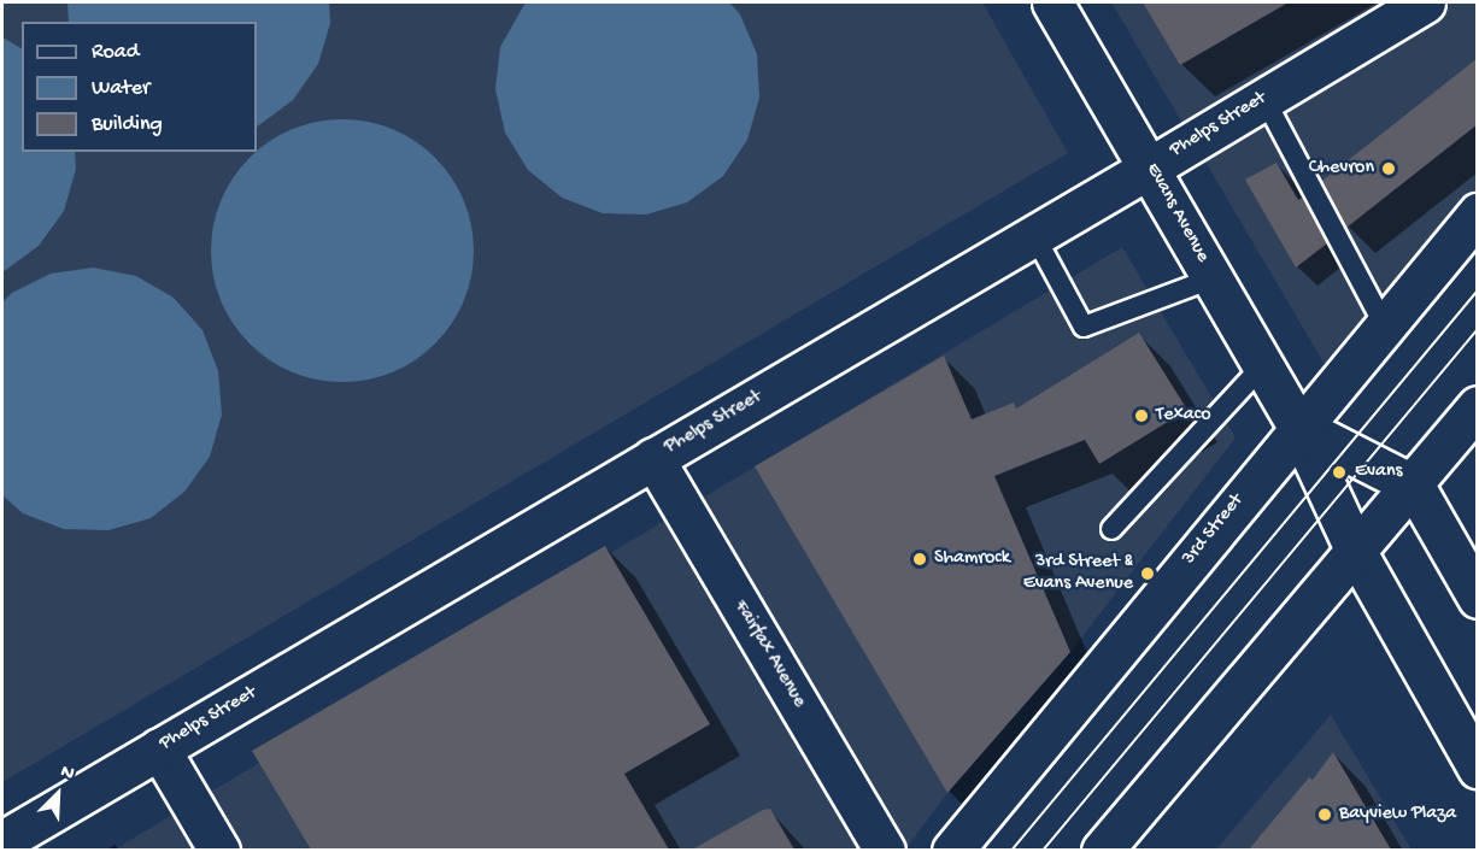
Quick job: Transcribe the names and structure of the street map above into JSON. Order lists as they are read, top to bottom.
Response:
{
  "streets": {
    "main road": [
      "Phelps Street",
      "Evans Avenue",
      "3rd Street",
      "Fairfax Avenue"
    ]
  },
  "crossings": [
    ["Phelps Street", "Evans Avenue"],
    ["Phelps Street", "Fairfax Avenue"],
    ["Evans Avenue", "3rd Street"]
  ],
  "places": [
    "Chevron",
    "Texaco",
    "Evans",
    "Shamrock",
    "3rd Street & Evans Avenue",
    "Bayview Plaza"
  ],
  "legend": ["Road", "Water", "Building"],
  "north": "top right"
}
